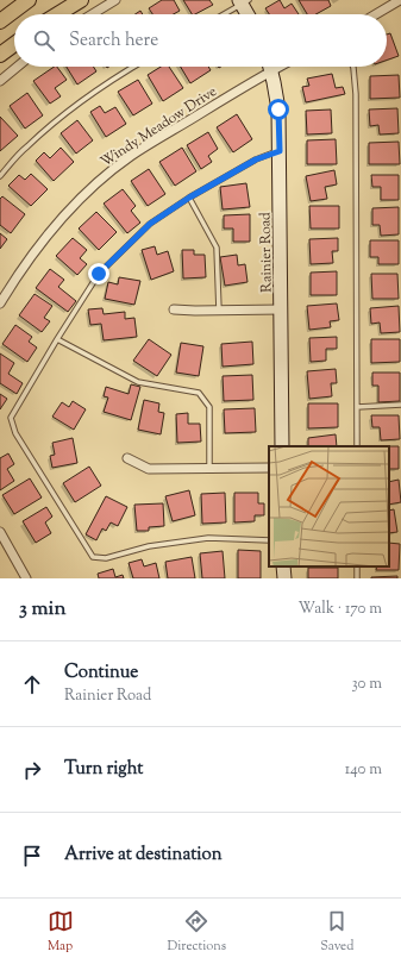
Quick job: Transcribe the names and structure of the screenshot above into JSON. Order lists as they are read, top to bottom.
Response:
{
  "streets": {
    "street": ["Windy Meadow Drive", "Rainier Road"]
  },
  "page": {
    "search": "Search here",
    "heading": ["3 min", "Walk · 170 m"],
    "list": [
      ["Continue", "Rainier Road", "30 m"],
      ["Turn right", "140 m"],
      "Arrive at destination"
    ],
    "nav": ["Map", "Directions", "Saved"]
  }
}
